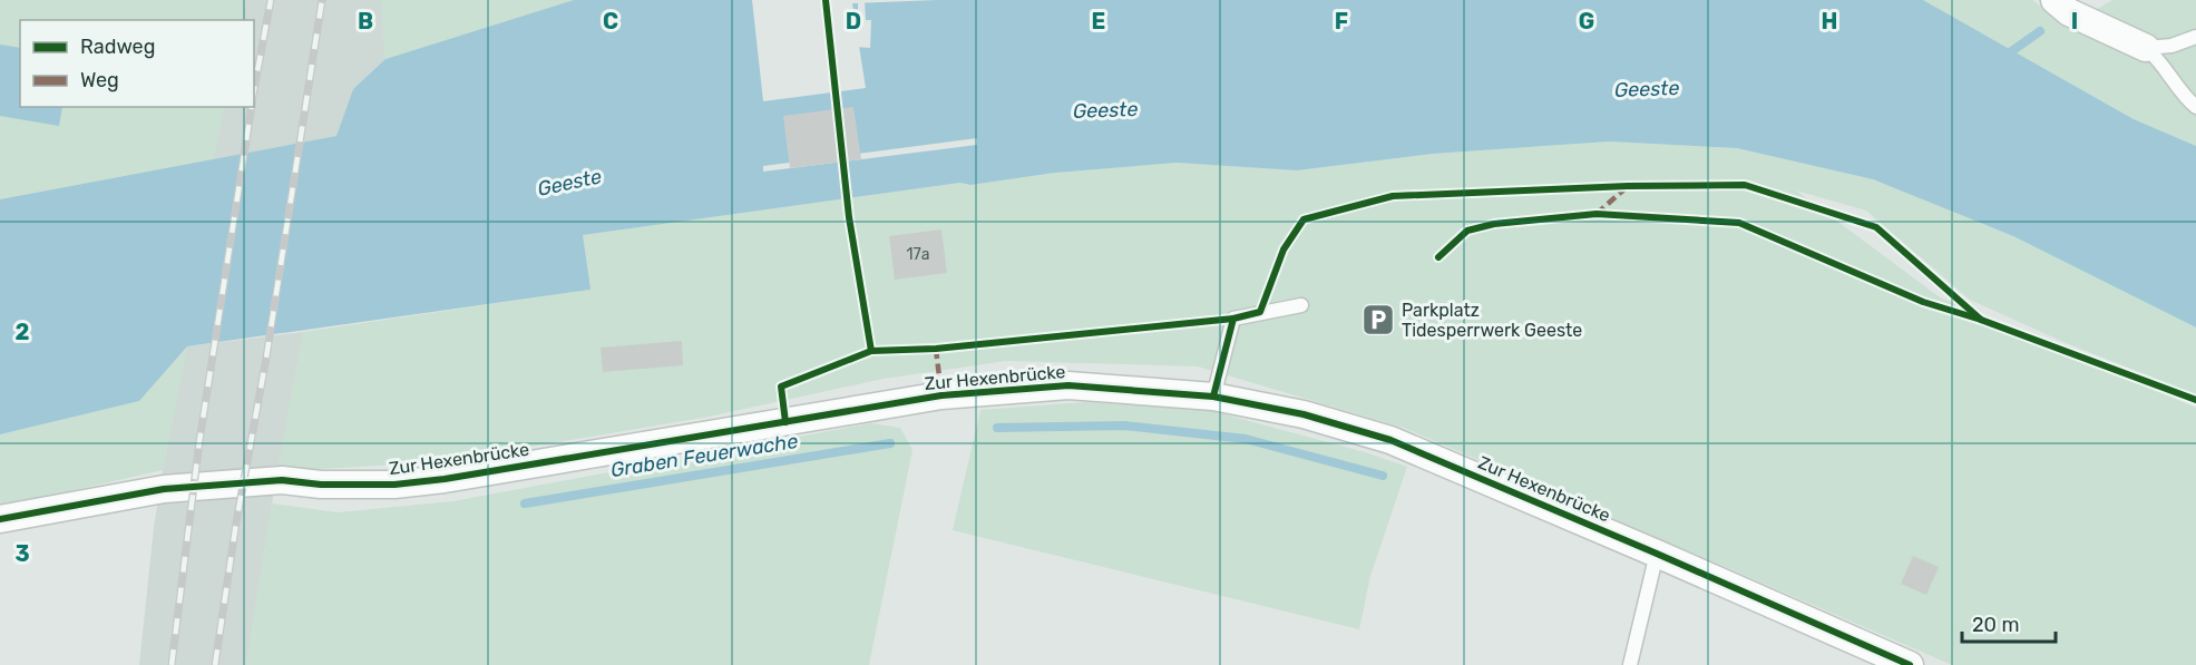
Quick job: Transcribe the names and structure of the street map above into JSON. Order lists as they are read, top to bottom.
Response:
{
  "streets": {
    "street": ["Zur Hexenbrücke"]
  },
  "water": ["Geeste", "Graben Feuerwache"],
  "places": {
    "parking": ["Parkplatz Tidesperrwerk Geeste"]
  },
  "house_numbers": ["17a"],
  "legend": ["Radweg", "Weg"],
  "scale_bar": "20 m",
  "grid": {
    "columns": [
      "B",
      "C",
      "D",
      "E",
      "F",
      "G",
      "H",
      "I"
    ],
    "rows": ["2", "3"]
  }
}
